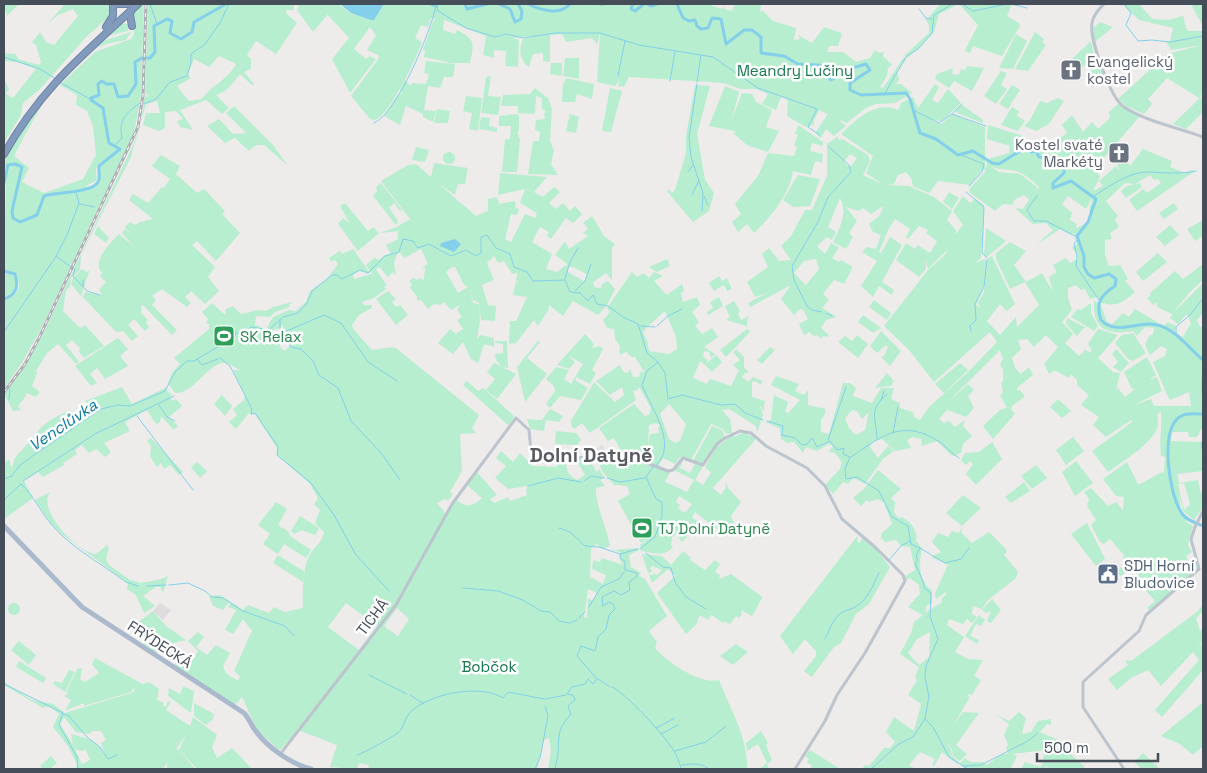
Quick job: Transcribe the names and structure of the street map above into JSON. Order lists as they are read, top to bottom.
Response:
{
  "streets": {
    "main road": ["FRÝDECKÁ"],
    "street": ["TICHÁ"]
  },
  "crossings": [
    ["TICHÁ", "FRÝDECKÁ"]
  ],
  "districts": ["Dolní Datyně"],
  "water": ["Venclůvka"],
  "parks": ["Meandry Lučiny", "Bobčok"],
  "places": {
    "church": ["Evangelický kostel", "Kostel svaté Markéty"],
    "sports": ["SK Relax", "TJ Dolní Datyně"],
    "public building": ["SDH Horní Bludovice"]
  },
  "scale_bar": "500 m"
}
